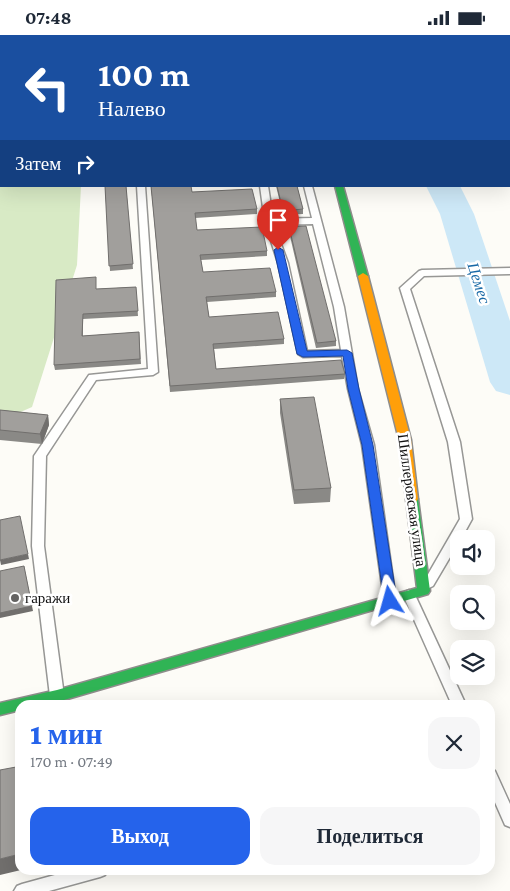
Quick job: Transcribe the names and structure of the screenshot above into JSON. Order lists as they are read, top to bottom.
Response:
{
  "streets": {
    "street": ["Шиллеровская улица"]
  },
  "water": ["Цемес"],
  "places": ["гаражи"],
  "page": {
    "status": "07:48",
    "turn": ["100 m", "Налево"],
    "then": "Затем",
    "heading": ["1 мин", "170 m · 07:49"],
    "buttons": ["Выход", "Поделиться"]
  }
}
